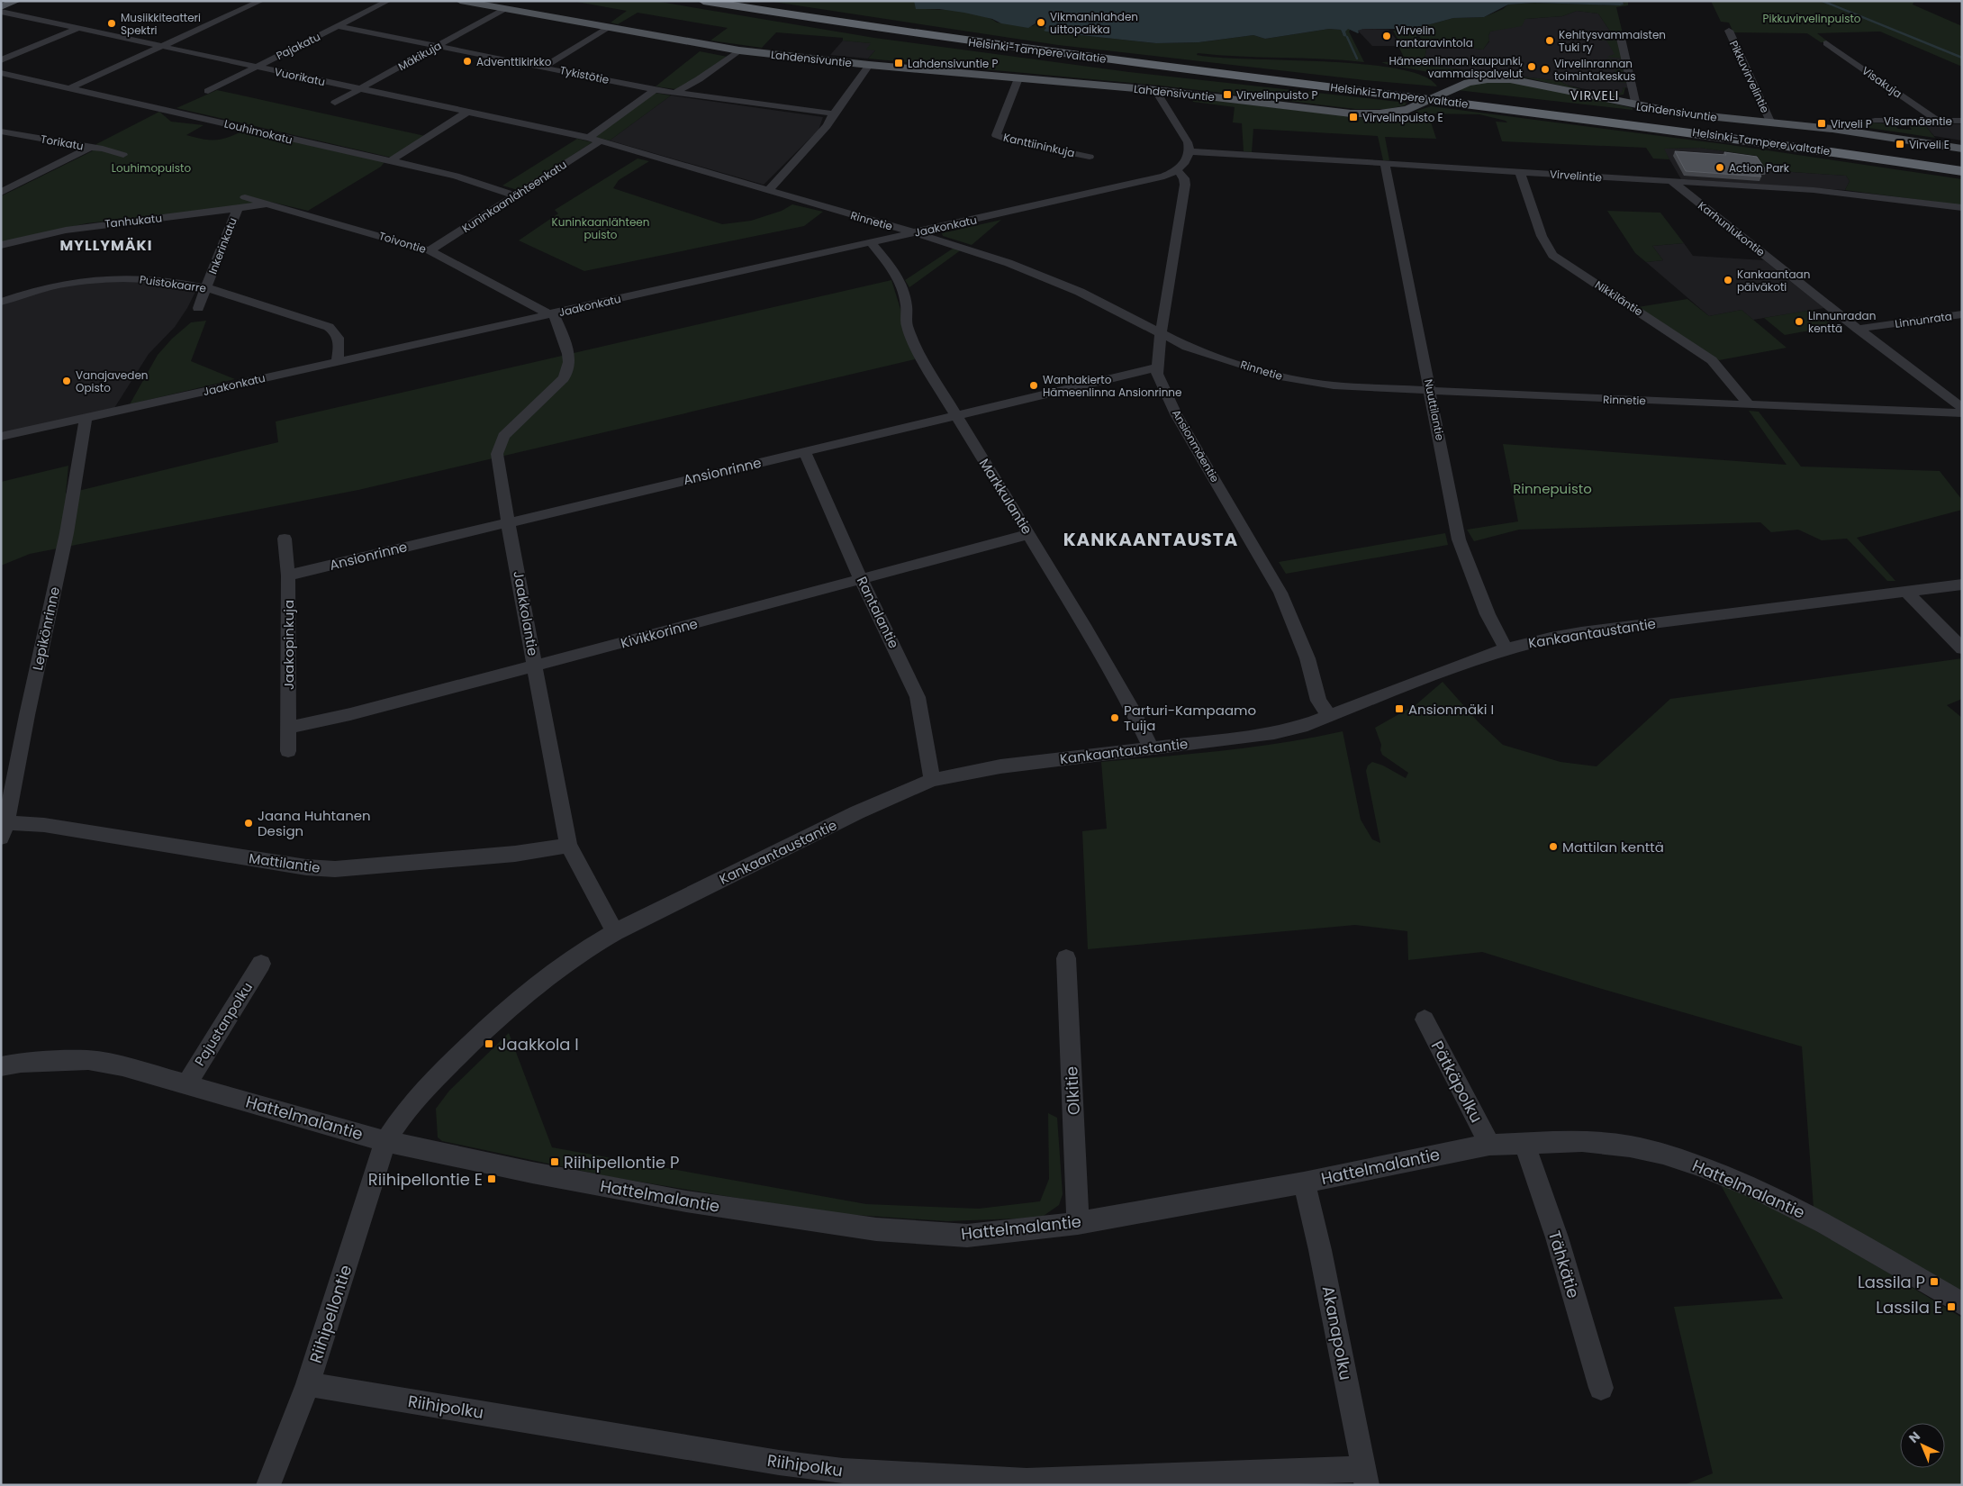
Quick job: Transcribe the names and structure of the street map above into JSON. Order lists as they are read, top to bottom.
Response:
{
  "streets": {
    "highway": ["Helsinki-Tampere valtatie"],
    "main road": ["Lahdensivuntie"],
    "street": [
      "Pajakatu",
      "Mäkikuja",
      "Tykistötie",
      "Vuorikatu",
      "Pikkuvirvelintie",
      "Visakuja",
      "Visamäentie",
      "Louhimokatu",
      "Torikatu",
      "Kanttiininkuja",
      "Virvelintie",
      "Kuninkaanlähteenkatu",
      "Tanhukatu",
      "Rinnetie",
      "Jaakonkatu",
      "Karhunlukontie",
      "Toivontie",
      "Inkerinkatu",
      "Puistokaarre",
      "Nikkiläntie",
      "Linnunrata",
      "Nuuttilantie",
      "Ansionmäentie",
      "Ansionrinne",
      "Markkulantie",
      "Rantalantie",
      "Jaakkolantie",
      "Lepikönrinne",
      "Kivikkorinne",
      "Kankaantaustantie",
      "Jaakopinkuja",
      "Mattilantie",
      "Pajustanpolku",
      "Pätkäpolku",
      "Olkitie",
      "Hattelmalantie",
      "Tähkätie",
      "Riihipellontie",
      "Akanapolku",
      "Riihipolku"
    ]
  },
  "crossings": [
    ["Pajakatu", "Tykistötie"],
    ["Pajakatu", "Vuorikatu"],
    ["Helsinki-Tampere valtatie", "Lahdensivuntie"],
    ["Mäkikuja", "Lahdensivuntie"],
    ["Mäkikuja", "Tykistötie"],
    ["Mäkikuja", "Vuorikatu"],
    ["Lahdensivuntie", "Pikkuvirvelintie"],
    ["Lahdensivuntie", "Kanttiininkuja"],
    ["Vuorikatu", "Kuninkaanlähteenkatu"],
    ["Vuorikatu", "Rinnetie"],
    ["Visakuja", "Visamäentie"],
    ["Louhimokatu", "Kuninkaanlähteenkatu"],
    ["Virvelintie", "Karhunlukontie"],
    ["Virvelintie", "Nikkiläntie"],
    ["Virvelintie", "Nuuttilantie"],
    ["Kuninkaanlähteenkatu", "Rinnetie"],
    ["Kuninkaanlähteenkatu", "Toivontie"],
    ["Tanhukatu", "Toivontie"],
    ["Tanhukatu", "Inkerinkatu"],
    ["Rinnetie", "Jaakonkatu"],
    ["Rinnetie", "Nikkiläntie"],
    ["Rinnetie", "Nuuttilantie"],
    ["Rinnetie", "Ansionmäentie"],
    ["Jaakonkatu", "Toivontie"],
    ["Jaakonkatu", "Puistokaarre"],
    ["Jaakonkatu", "Ansionmäentie"],
    ["Jaakonkatu", "Markkulantie"],
    ["Jaakonkatu", "Jaakkolantie"],
    ["Jaakonkatu", "Lepikönrinne"],
    ["Karhunlukontie", "Linnunrata"],
    ["Toivontie", "Jaakkolantie"],
    ["Inkerinkatu", "Puistokaarre"],
    ["Nuuttilantie", "Kankaantaustantie"],
    ["Ansionmäentie", "Ansionrinne"],
    ["Ansionmäentie", "Kankaantaustantie"],
    ["Ansionrinne", "Markkulantie"],
    ["Ansionrinne", "Rantalantie"],
    ["Ansionrinne", "Jaakkolantie"],
    ["Ansionrinne", "Jaakopinkuja"],
    ["Markkulantie", "Kivikkorinne"],
    ["Markkulantie", "Kankaantaustantie"],
    ["Rantalantie", "Kivikkorinne"],
    ["Rantalantie", "Kankaantaustantie"],
    ["Jaakkolantie", "Kivikkorinne"],
    ["Jaakkolantie", "Kankaantaustantie"],
    ["Jaakkolantie", "Mattilantie"],
    ["Lepikönrinne", "Mattilantie"],
    ["Kivikkorinne", "Jaakopinkuja"],
    ["Kankaantaustantie", "Hattelmalantie"],
    ["Kankaantaustantie", "Riihipellontie"],
    ["Pajustanpolku", "Hattelmalantie"],
    ["Pätkäpolku", "Hattelmalantie"],
    ["Olkitie", "Hattelmalantie"],
    ["Hattelmalantie", "Tähkätie"],
    ["Hattelmalantie", "Riihipellontie"],
    ["Hattelmalantie", "Akanapolku"],
    ["Riihipellontie", "Riihipolku"],
    ["Akanapolku", "Riihipolku"]
  ],
  "districts": ["VIRVELI", "MYLLYMÄKI", "KANKAANTAUSTA"],
  "parks": [
    "Pikkuvirvelinpuisto",
    "Louhimopuisto",
    "Kuninkaanlähteen puisto",
    "Rinnepuisto"
  ],
  "places": {
    "other": [
      "Vikmaninlahden uittopaikka",
      "Musiikkiteatteri Spektri",
      "Virvelin rantaravintola",
      "Kehitysvammaisten Tuki ry",
      "Adventtikirkko",
      "Hämeenlinnan kaupunki, vammaispalvelut",
      "Virvelinrannan toimintakeskus",
      "Action Park",
      "Kankaantaan päiväkoti",
      "Linnunradan kenttä",
      "Vanajaveden Opisto",
      "Wanhakierto Hämeenlinna Ansionrinne",
      "Parturi-Kampaamo Tuija",
      "Jaana Huhtanen Design",
      "Mattilan kenttä"
    ],
    "transit": [
      "Lahdensivuntie P",
      "Virvelinpuisto P",
      "Virvelinpuisto E",
      "Virveli P",
      "Virveli E",
      "Ansionmäki I",
      "Jaakkola I",
      "Riihipellontie P",
      "Riihipellontie E",
      "Lassila P",
      "Lassila E"
    ]
  },
  "north": "top left"
}
